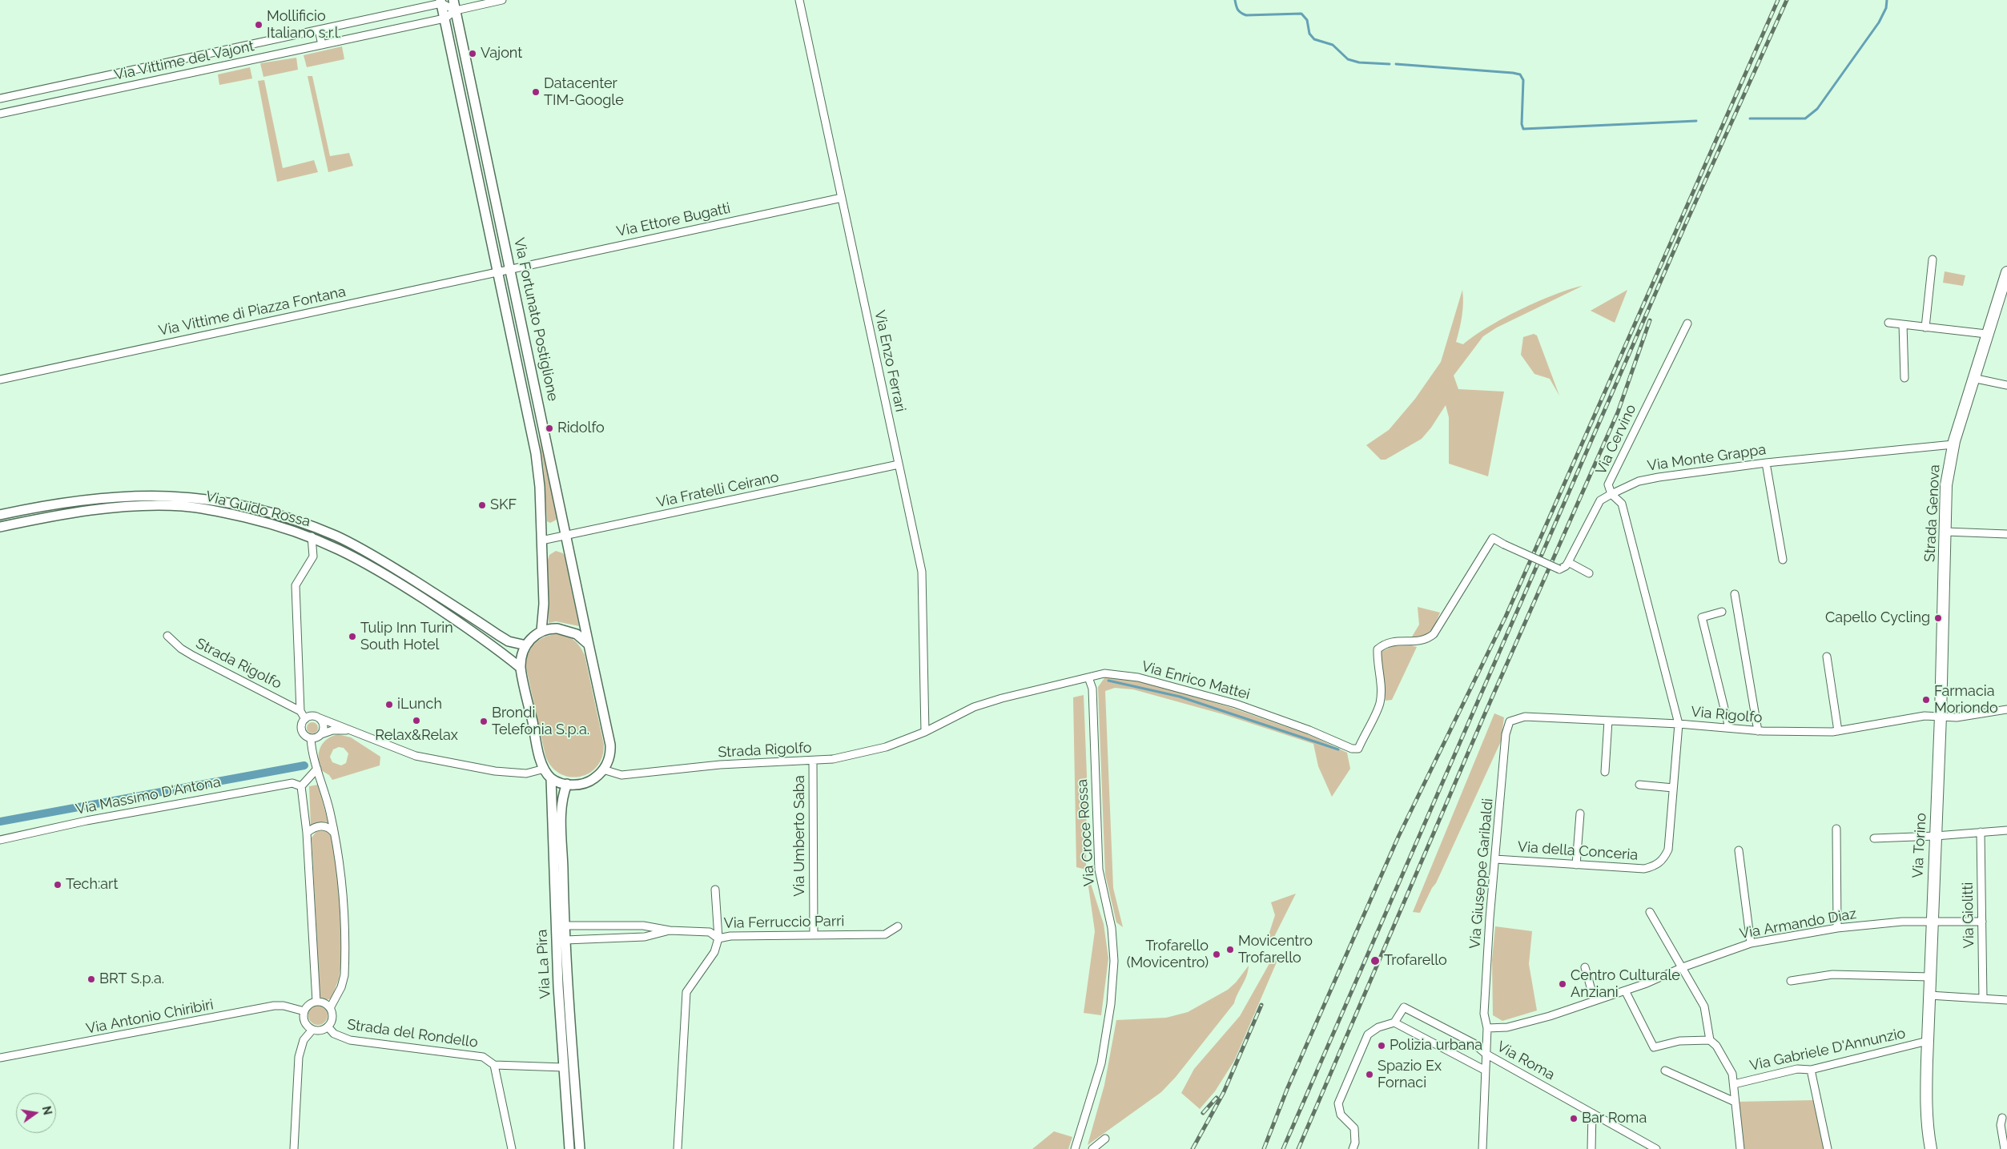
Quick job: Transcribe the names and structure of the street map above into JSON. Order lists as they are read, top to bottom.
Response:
{
  "streets": {
    "main road": ["Strada Genova", "Via Torino"],
    "street": [
      "Via Vittime del Vajont",
      "Via Ettore Bugatti",
      "Via Vittime di Piazza Fontana",
      "Via Fortunato Postiglione",
      "Via Enzo Ferrari",
      "Via Cervino",
      "Via Monte Grappa",
      "Via Fratelli Ceirano",
      "Via Guido Rossa",
      "Strada Rigolfo",
      "Via Enrico Mattei",
      "Via Rigolfo",
      "Via Massimo D'Antona",
      "Via Croce Rossa",
      "Via Umberto Saba",
      "Via della Conceria",
      "Via Giuseppe Garibaldi",
      "Via Giolitti",
      "Via Ferruccio Parri",
      "Via Armando Diaz",
      "Via La Pira",
      "Via Antonio Chiribiri",
      "Strada del Rondello",
      "Via Gabriele D'Annunzio",
      "Via Roma"
    ]
  },
  "crossings": [
    ["Via Vittime del Vajont", "Via Fortunato Postiglione"],
    ["Via Ettore Bugatti", "Via Vittime di Piazza Fontana"],
    ["Via Ettore Bugatti", "Via Fortunato Postiglione"],
    ["Via Ettore Bugatti", "Via Enzo Ferrari"],
    ["Via Vittime di Piazza Fontana", "Via Fortunato Postiglione"],
    ["Via Fortunato Postiglione", "Via Fratelli Ceirano"],
    ["Via Fortunato Postiglione", "Strada Rigolfo"],
    ["Via Enzo Ferrari", "Via Fratelli Ceirano"],
    ["Via Enzo Ferrari", "Strada Rigolfo"],
    ["Via Enzo Ferrari", "Via Enrico Mattei"],
    ["Via Cervino", "Via Monte Grappa"],
    ["Via Cervino", "Via Enrico Mattei"],
    ["Via Monte Grappa", "Strada Genova"],
    ["Strada Genova", "Via Rigolfo"],
    ["Strada Genova", "Via Torino"],
    ["Strada Rigolfo", "Via Enrico Mattei"],
    ["Strada Rigolfo", "Via Umberto Saba"],
    ["Via Enrico Mattei", "Via Croce Rossa"],
    ["Via Rigolfo", "Via Torino"],
    ["Via Rigolfo", "Via della Conceria"],
    ["Via Rigolfo", "Via Giuseppe Garibaldi"],
    ["Via Umberto Saba", "Via Ferruccio Parri"],
    ["Via Torino", "Via Armando Diaz"],
    ["Via Torino", "Via Gabriele D'Annunzio"],
    ["Via della Conceria", "Via Giuseppe Garibaldi"],
    ["Via Giuseppe Garibaldi", "Via Armando Diaz"],
    ["Via Giuseppe Garibaldi", "Via Roma"],
    ["Via Giolitti", "Via Armando Diaz"],
    ["Via La Pira", "Strada del Rondello"],
    ["Via Antonio Chiribiri", "Strada del Rondello"]
  ],
  "places": [
    "Mollificio Italiano s.r.l.",
    "Vajont",
    "Datacenter TIM-Google",
    "Ridolfo",
    "SKF",
    "Capello Cycling",
    "Tulip Inn Turin South Hotel",
    "Farmacia Moriondo",
    "iLunch",
    "Relax&Relax",
    "Brondi Telefonia S.p.a.",
    "Tech:art",
    "Movicentro Trofarello",
    "Trofarello (Movicentro)",
    "Trofarello",
    "BRT S.p.a.",
    "Centro Culturale Anziani",
    "Polizia urbana",
    "Spazio Ex Fornaci",
    "Bar Roma"
  ],
  "north": "right"
}
